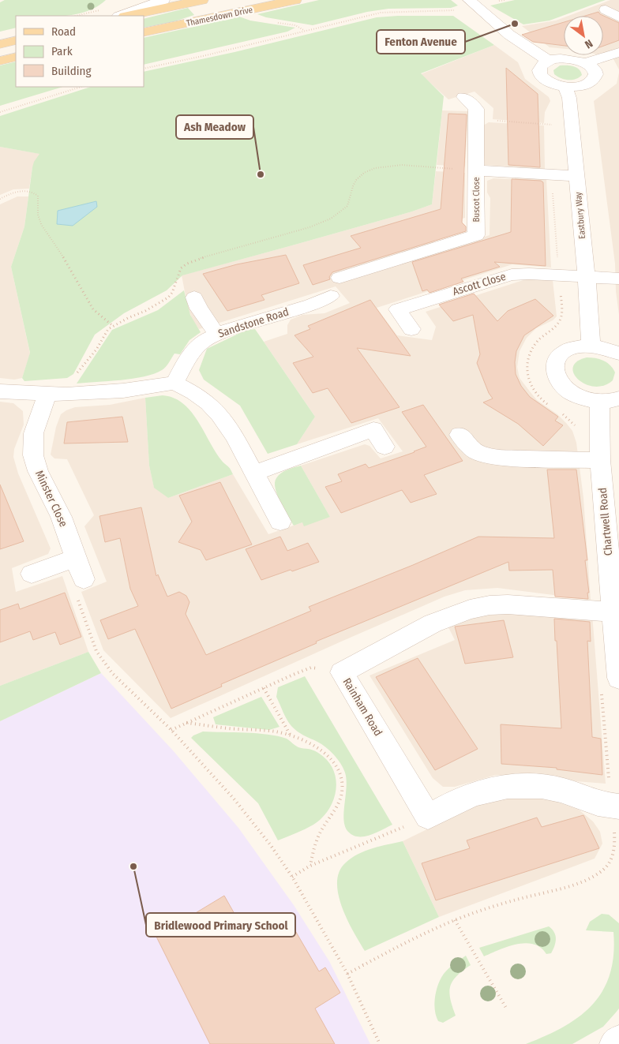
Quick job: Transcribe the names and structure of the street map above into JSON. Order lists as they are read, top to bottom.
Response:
{
  "streets": {
    "main road": ["Thamesdown Drive"],
    "street": [
      "Buscot Close",
      "Eastbury Way",
      "Ascott Close",
      "Sandstone Road",
      "Minster Close",
      "Chartwell Road",
      "Rainham Road"
    ]
  },
  "crossings": [
    ["Buscot Close", "Eastbury Way"],
    ["Eastbury Way", "Ascott Close"],
    ["Chartwell Road", "Rainham Road"]
  ],
  "places": ["Fenton Avenue", "Ash Meadow", "Bridlewood Primary School"],
  "legend": ["Road", "Park", "Building"],
  "north": "bottom right"
}
